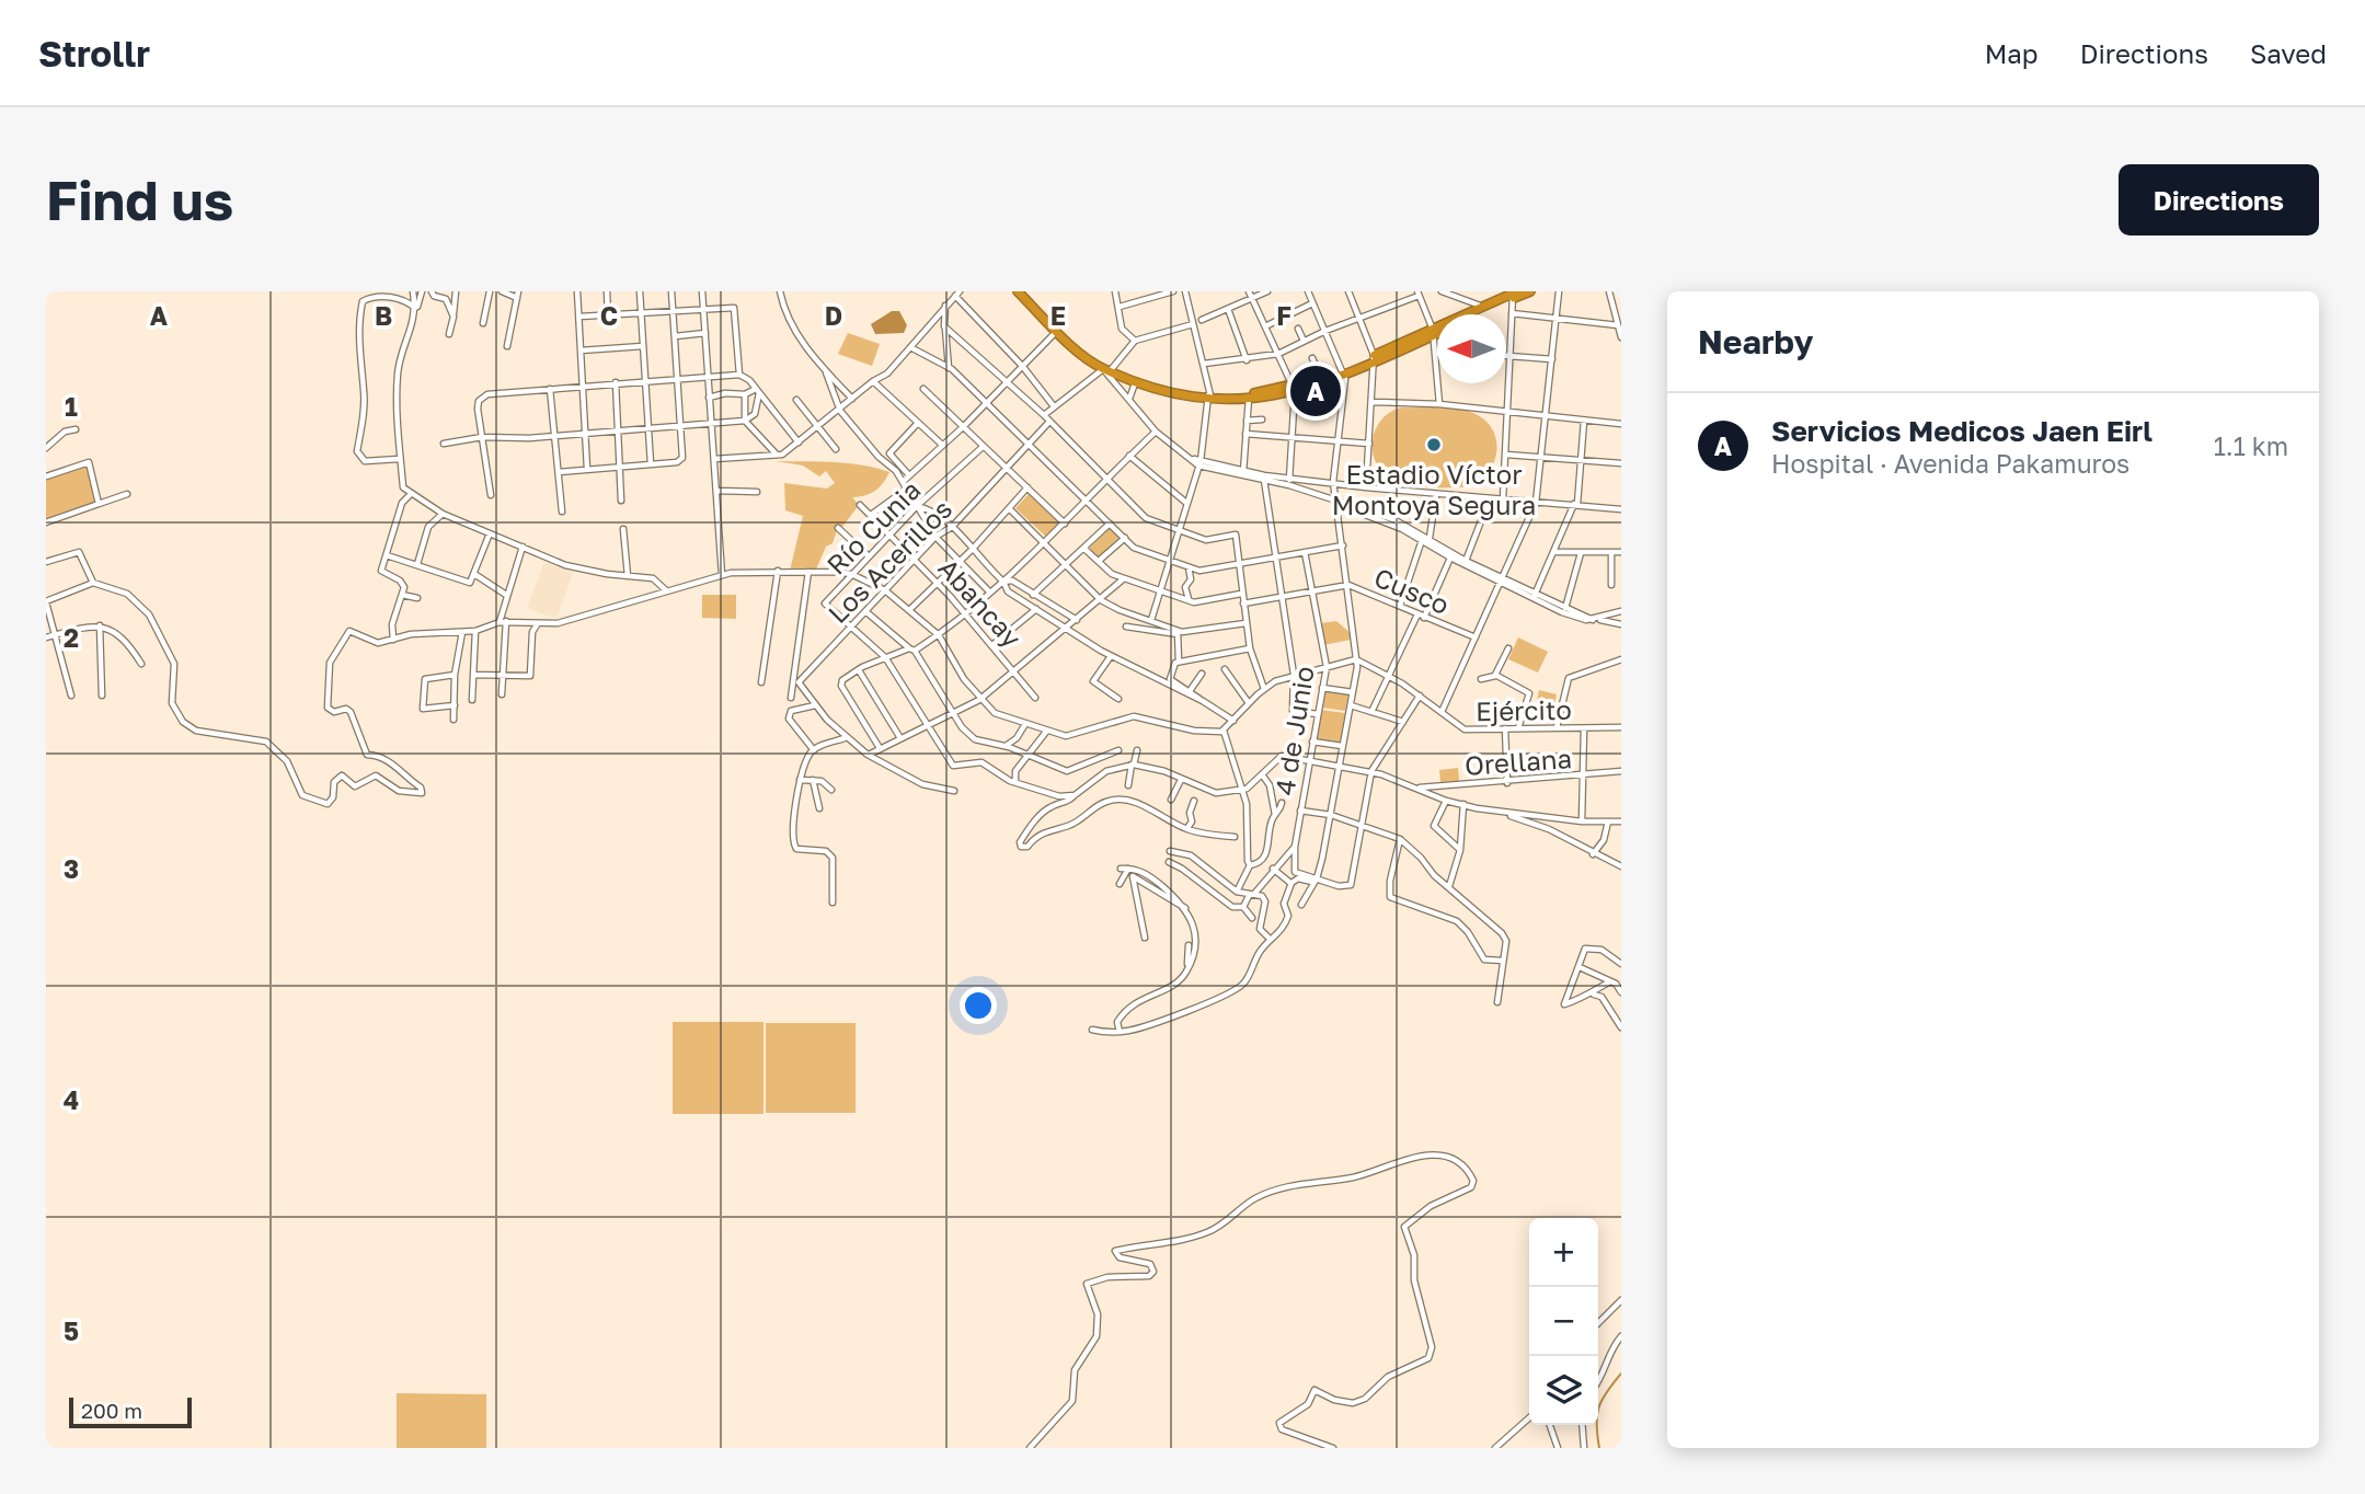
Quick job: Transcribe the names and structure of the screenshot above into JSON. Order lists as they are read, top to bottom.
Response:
{
  "streets": {
    "street": [
      "Río Cunia",
      "Los Acerillos",
      "Cusco",
      "Abancay",
      "Ejército",
      "4 de Junio",
      "Orellana"
    ]
  },
  "crossings": [
    ["Río Cunia", "Los Acerillos"],
    ["Río Cunia", "Abancay"],
    ["Los Acerillos", "Abancay"],
    ["Cusco", "4 de Junio"]
  ],
  "places": ["Estadio Víctor Montoya Segura"],
  "scale_bar": "200 m",
  "north": "left",
  "page": {
    "header": "Strollr",
    "nav": ["Map", "Directions", "Saved"],
    "buttons": "Directions",
    "title": "Find us",
    "heading": "Nearby",
    "pins": "A",
    "list": [
      {
        "mark": "A",
        "name": "Servicios Medicos Jaen Eirl",
        "note": "Hospital · Avenida Pakamuros",
        "value": "1.1 km"
      }
    ],
    "map_buttons": ["+", "−"],
    "scale": "200 m"
  },
  "grid": {
    "columns": [
      "A",
      "B",
      "C",
      "D",
      "E",
      "F"
    ],
    "rows": [
      "1",
      "2",
      "3",
      "4",
      "5"
    ]
  }
}
